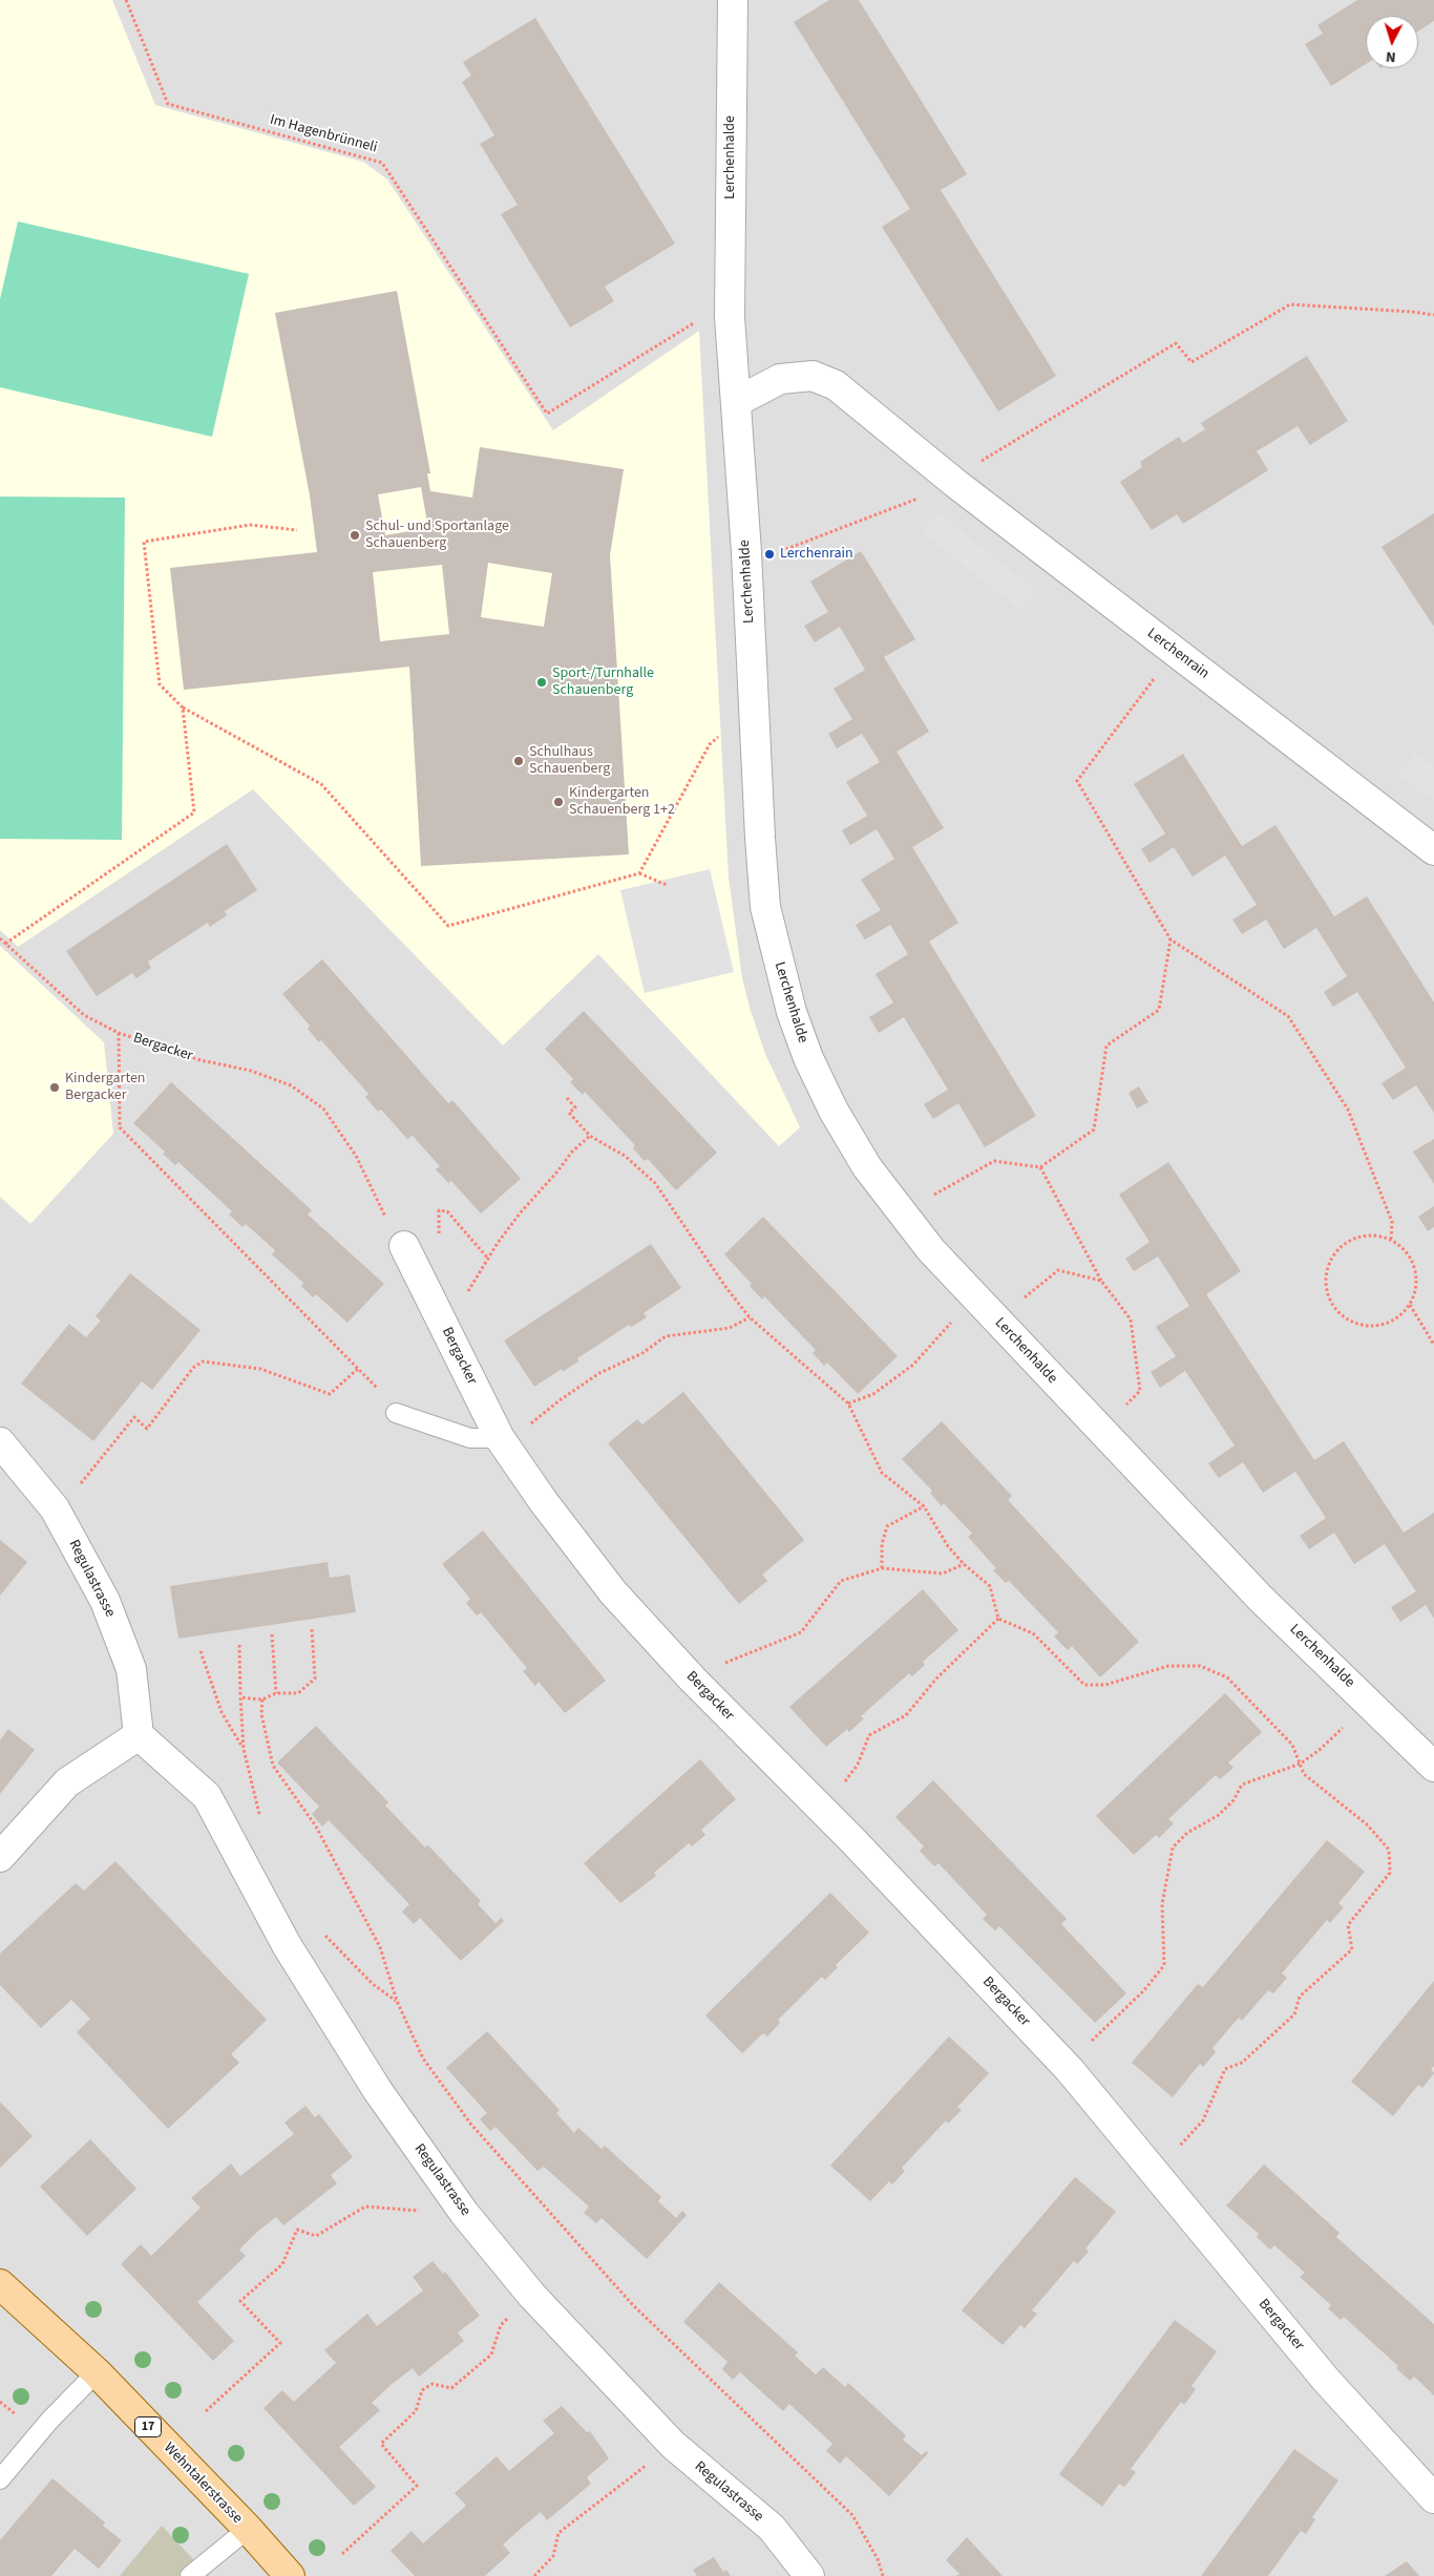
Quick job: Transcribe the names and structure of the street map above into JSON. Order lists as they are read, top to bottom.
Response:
{
  "streets": {
    "main road": ["17", "Wehntalerstrasse"],
    "street": [
      "Lerchenhalde",
      "Lerchenrain",
      "Bergacker",
      "Regulastrasse"
    ],
    "path": ["Im Hagenbrünneli"]
  },
  "crossings": [
    ["Lerchenhalde", "Lerchenrain"]
  ],
  "places": [
    "Schul- und Sportanlage Schauenberg",
    "Lerchenrain",
    "Sport-/Turnhalle Schauenberg",
    "Schulhaus Schauenberg",
    "Kindergarten Schauenberg 1+2",
    "Kindergarten Bergacker"
  ],
  "north": "bottom"
}
